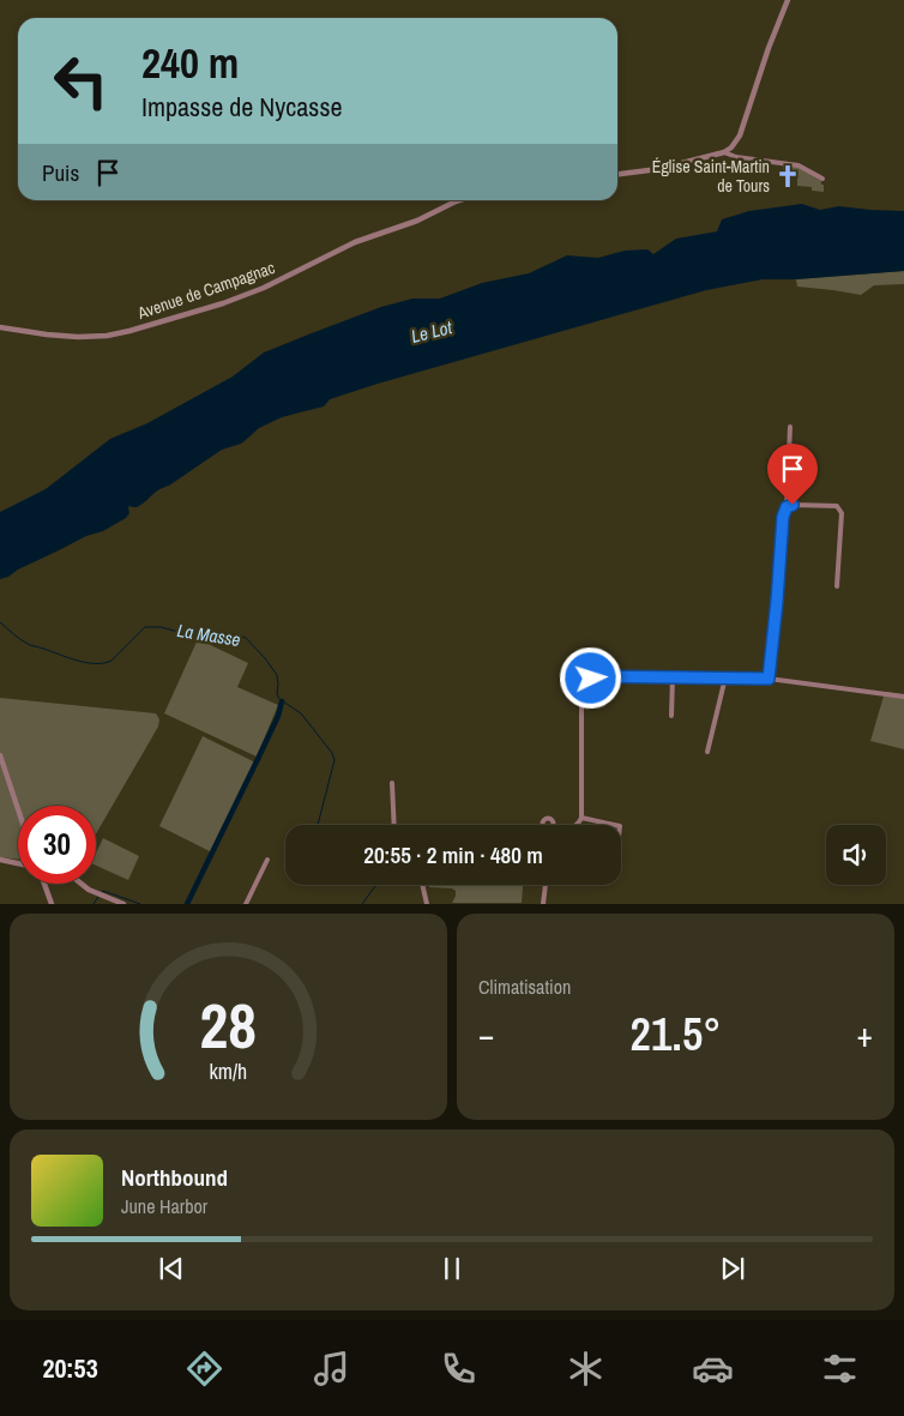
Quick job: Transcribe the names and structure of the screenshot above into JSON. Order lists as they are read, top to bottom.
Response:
{
  "streets": {
    "street": ["Avenue de Campagnac"]
  },
  "water": ["Le Lot", "La Masse"],
  "places": {
    "church": ["Église Saint-Martin de Tours"]
  },
  "page": {
    "turn": ["240 m", "Impasse de Nycasse"],
    "then": "Puis",
    "limit": "30",
    "trip": "20:55 · 2 min · 480 m",
    "tile": "Climatisation",
    "heat": ["−", "21.5°", "+"],
    "song": ["Northbound", "June Harbor"],
    "tabs": "20:53",
    "gauge": ["28", "km/h"]
  }
}
